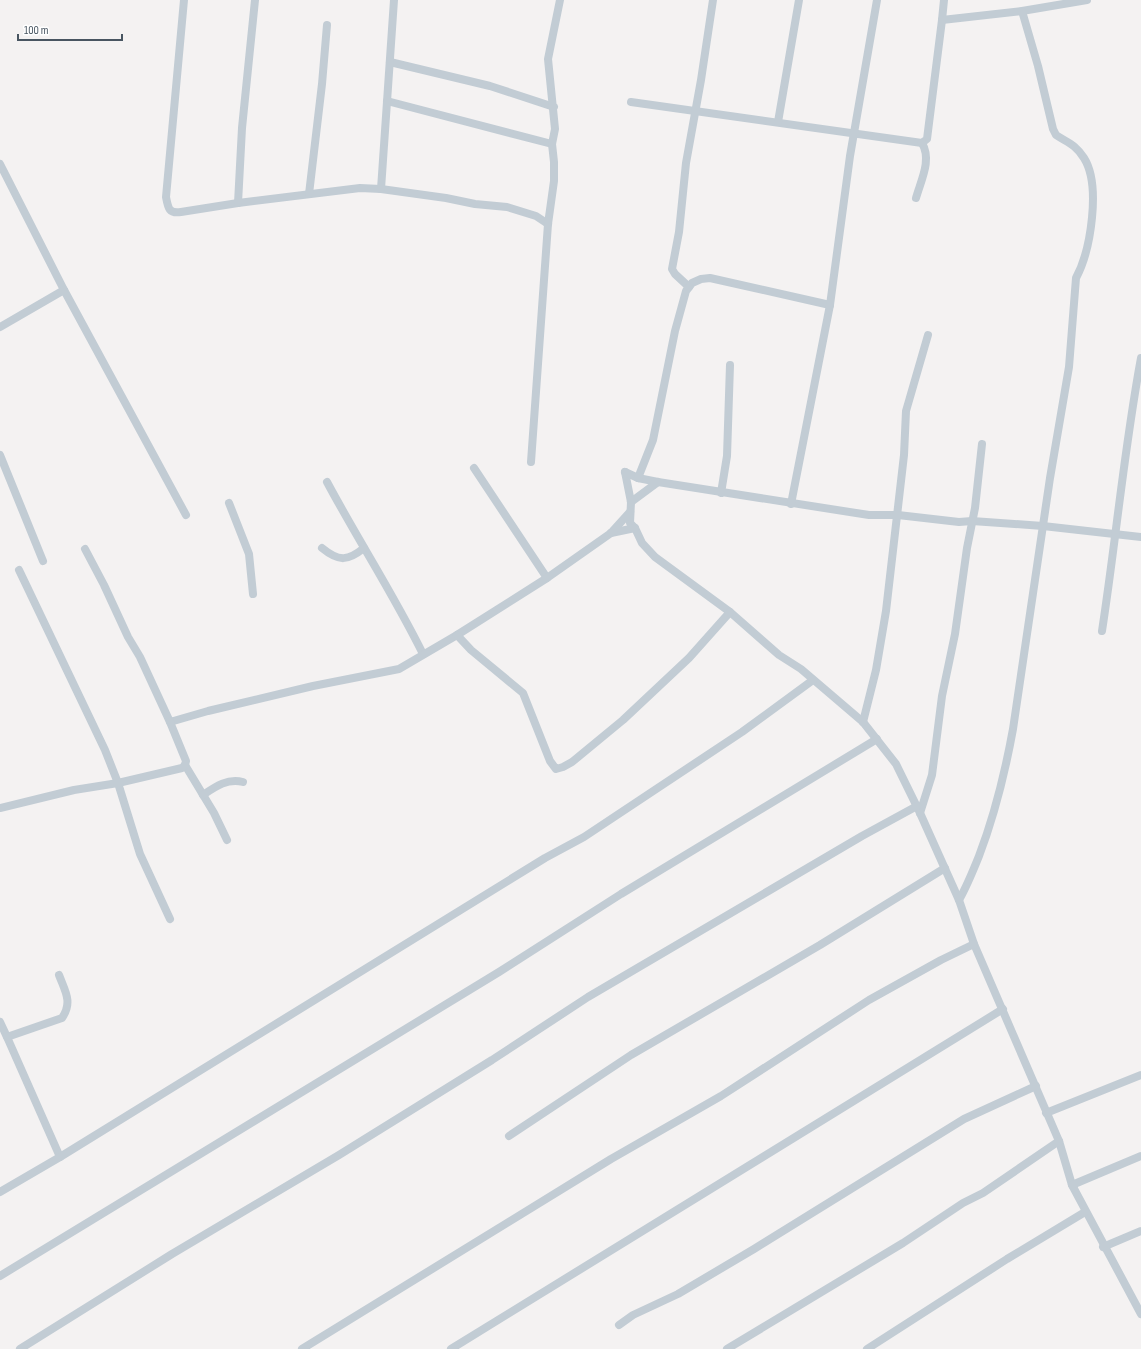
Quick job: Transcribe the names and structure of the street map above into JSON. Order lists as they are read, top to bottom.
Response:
{
  "scale_bar": "100 m"
}
